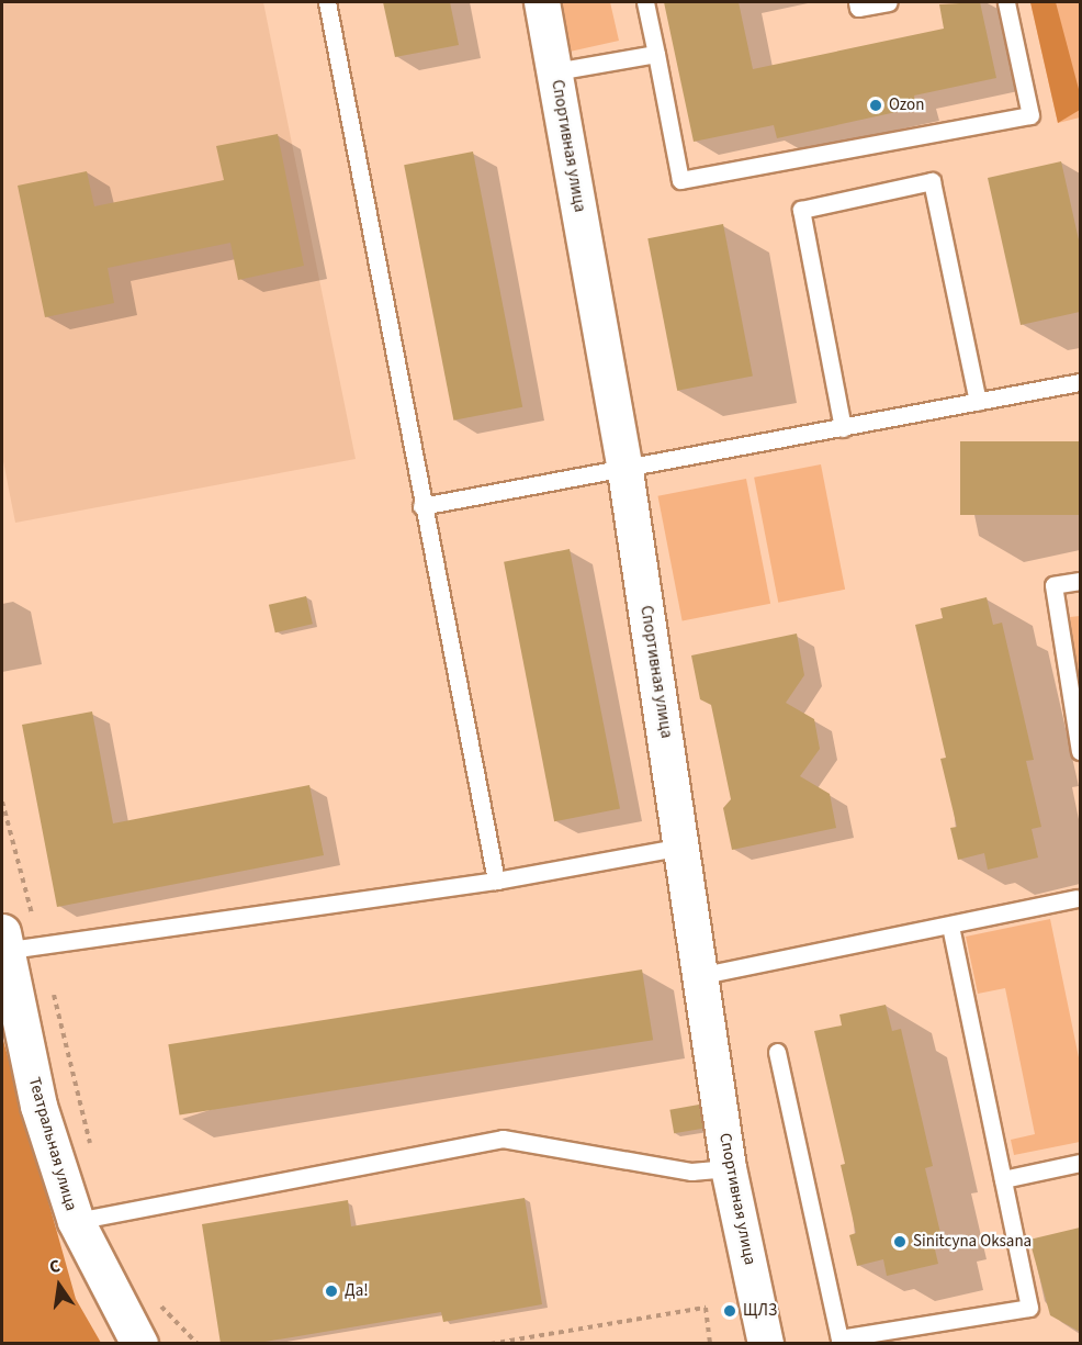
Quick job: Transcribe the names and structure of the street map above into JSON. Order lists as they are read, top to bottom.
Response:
{
  "streets": {
    "street": ["Спортивная улица", "Театральная улица"]
  },
  "places": [
    "Ozon",
    "Sinitcyna Oksana",
    "Да!",
    "ЩЛЗ"
  ],
  "north": "top"
}
